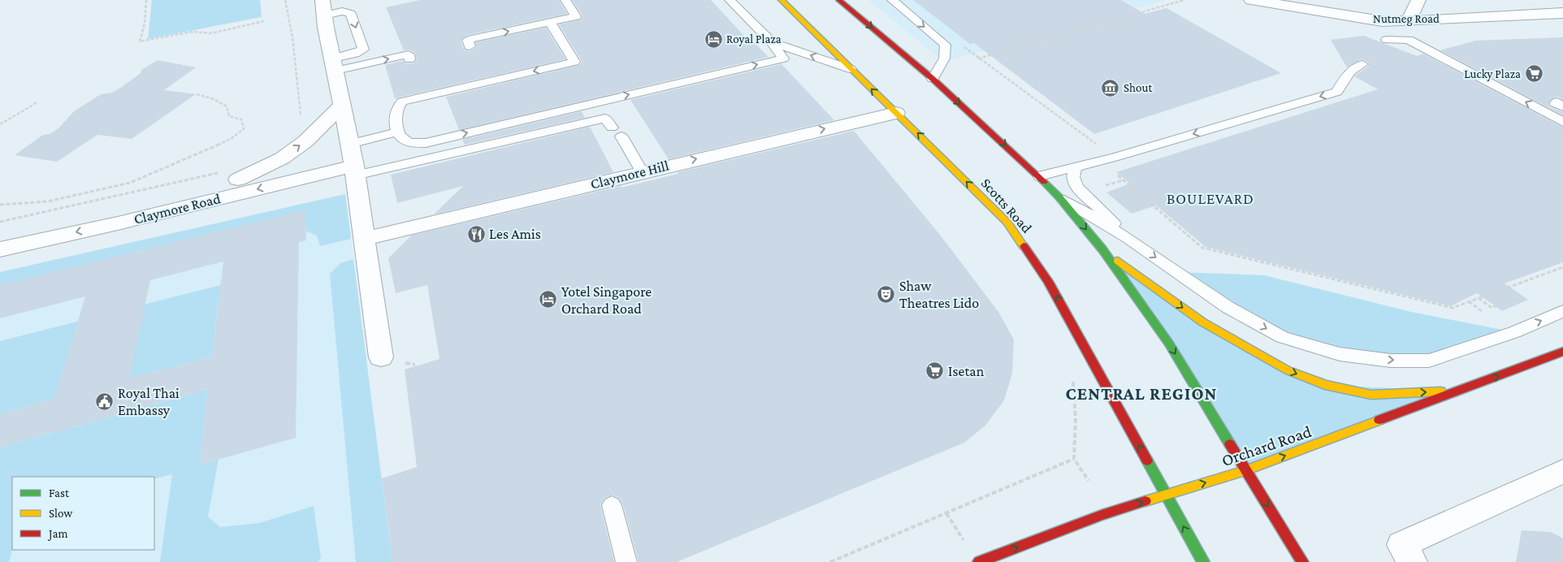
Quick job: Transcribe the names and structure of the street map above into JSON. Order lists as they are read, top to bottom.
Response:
{
  "streets": {
    "main road": ["Scotts Road", "Orchard Road"],
    "street": ["Nutmeg Road", "Claymore Hill", "Claymore Road"]
  },
  "crossings": [
    ["Claymore Hill", "Scotts Road"],
    ["Scotts Road", "Orchard Road"]
  ],
  "one_way": ["Claymore Hill", "Orchard Road"],
  "districts": ["BOULEVARD", "CENTRAL REGION"],
  "places": {
    "hotel": ["Royal Plaza", "Yotel Singapore Orchard Road"],
    "supermarket": ["Lucky Plaza", "Isetan"],
    "museum": ["Shout"],
    "restaurant": ["Les Amis"],
    "theatre": ["Shaw Theatres Lido"],
    "public building": ["Royal Thai Embassy"]
  },
  "legend": ["Fast", "Slow", "Jam"]
}
